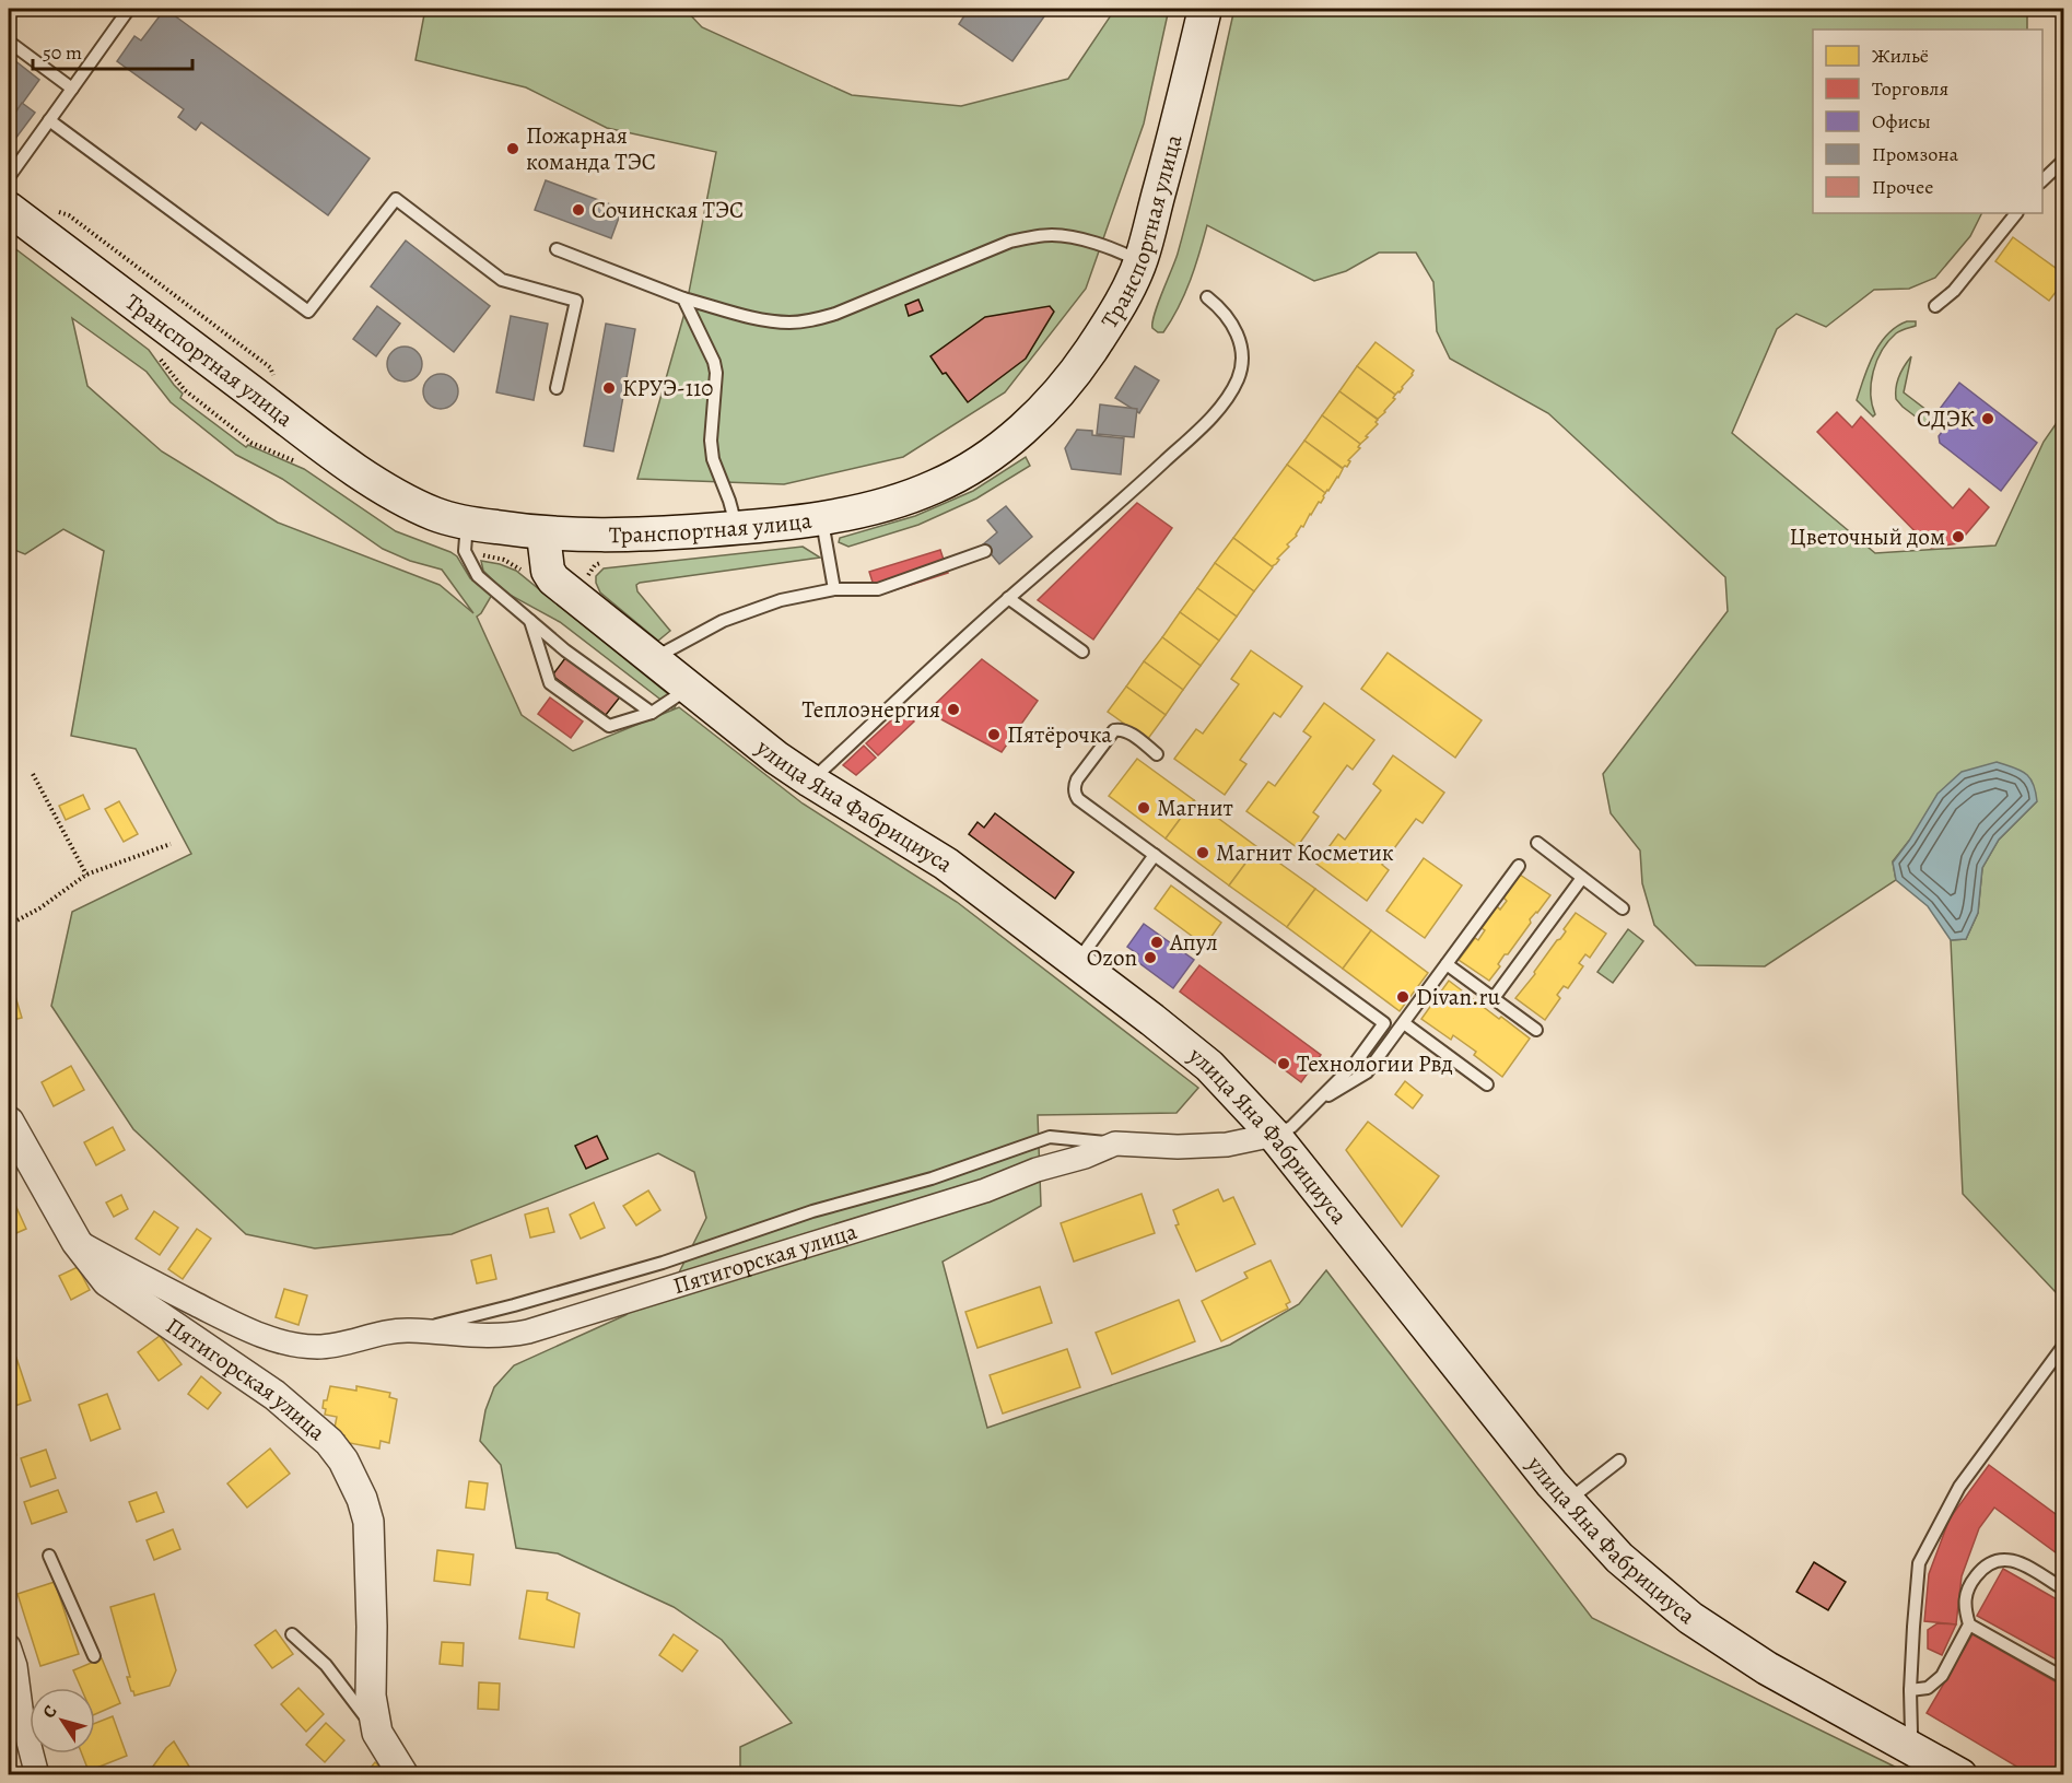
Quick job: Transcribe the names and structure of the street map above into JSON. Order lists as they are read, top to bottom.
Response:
{
  "streets": {
    "main road": ["Транспортная улица", "улица Яна Фабрициуса"],
    "street": ["Пятигорская улица"]
  },
  "crossings": [
    ["Транспортная улица", "улица Яна Фабрициуса"],
    ["улица Яна Фабрициуса", "Пятигорская улица"]
  ],
  "places": [
    "Пожарная команда ТЭС",
    "Сочинская ТЭС",
    "КРУЭ-110",
    "СДЭК",
    "Цветочный дом",
    "Теплоэнергия",
    "Пятёрочка",
    "Магнит",
    "Магнит Косметик",
    "Апул",
    "Ozon",
    "Divan.ru",
    "Технологии Рвд"
  ],
  "legend": [
    "Жильё",
    "Торговля",
    "Офисы",
    "Промзона",
    "Прочее"
  ],
  "scale_bar": "50 m",
  "north": "top left"
}
